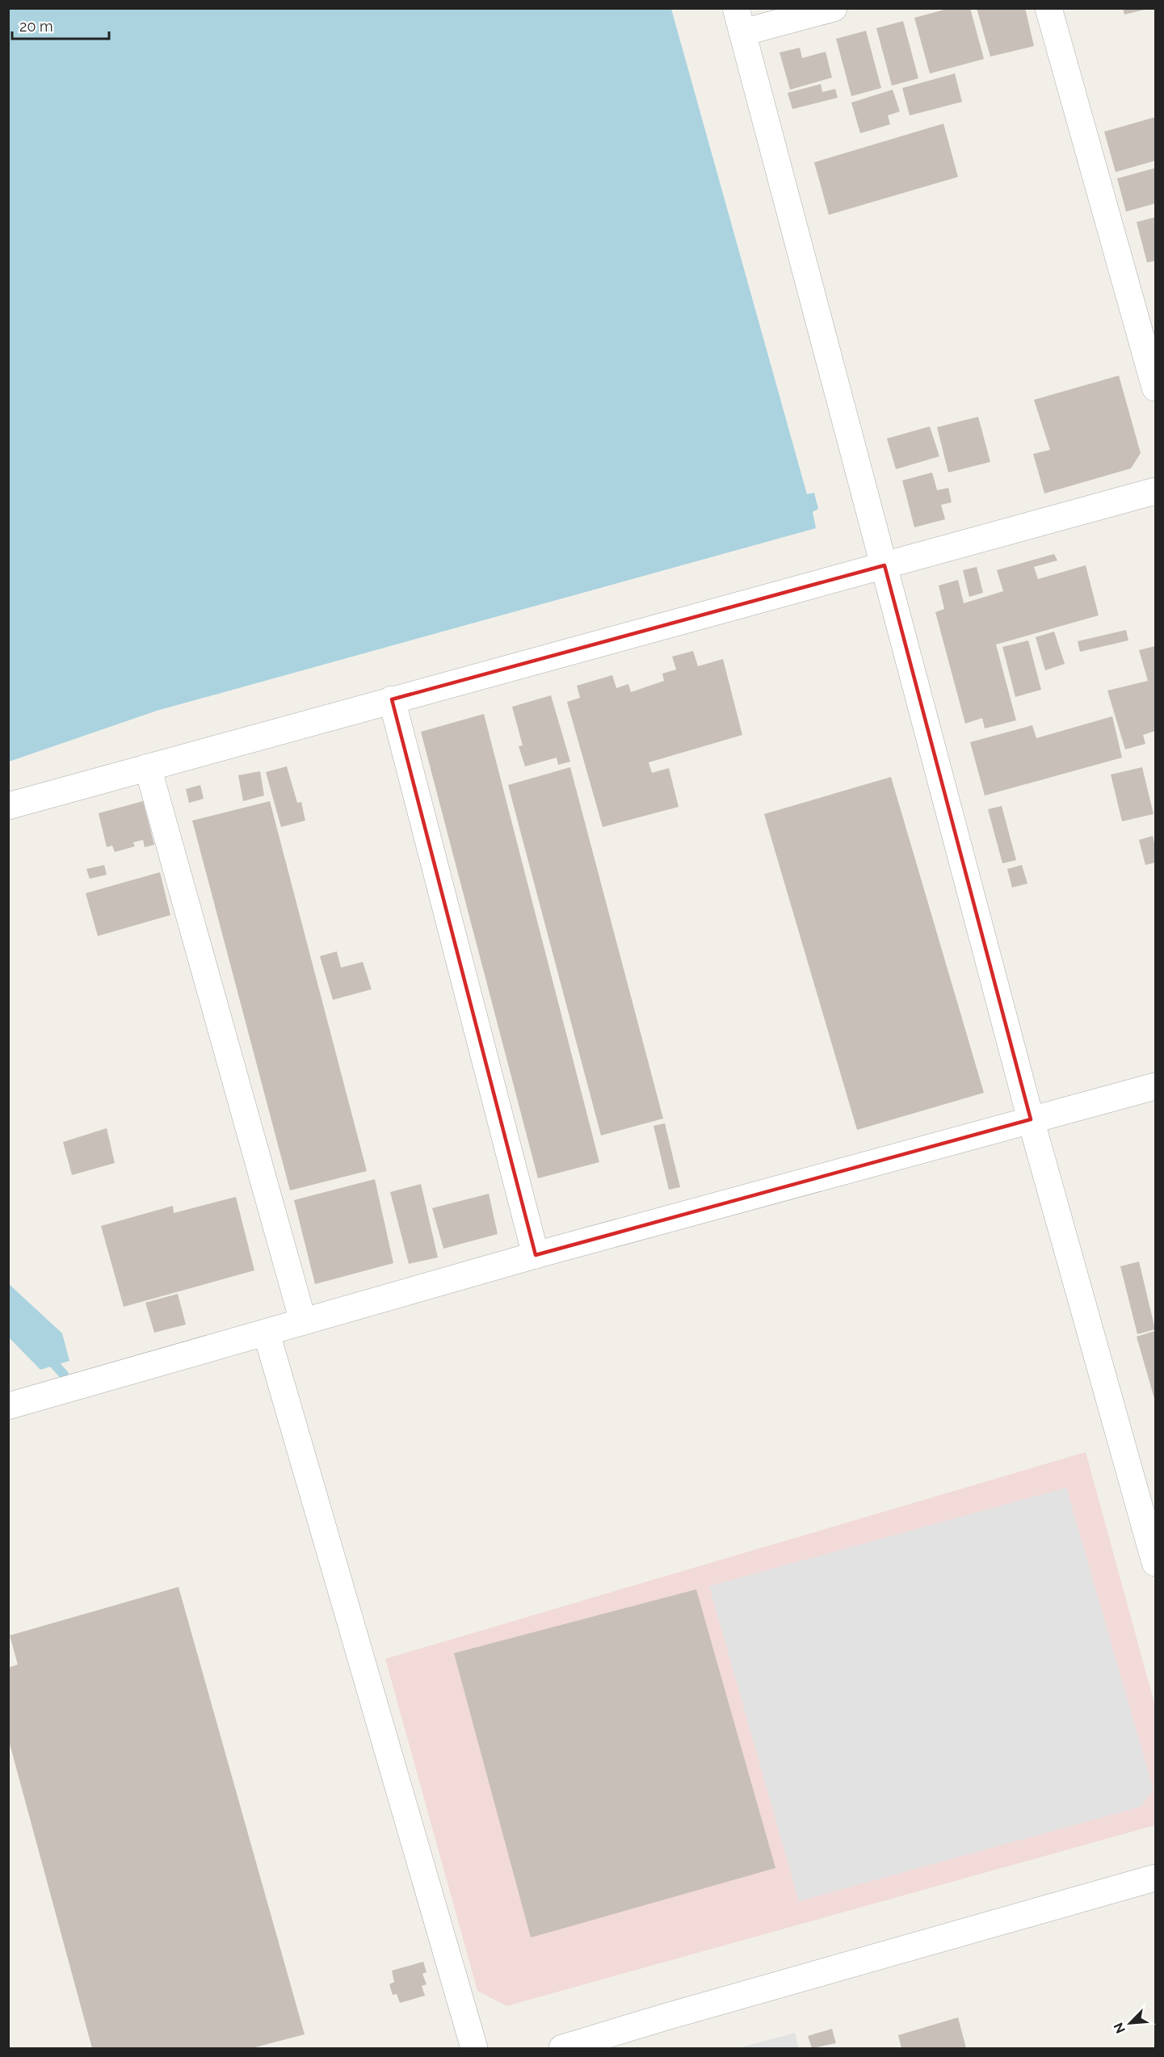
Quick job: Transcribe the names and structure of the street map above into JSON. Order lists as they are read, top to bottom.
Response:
{
  "scale_bar": "20 m",
  "north": "bottom left"
}
